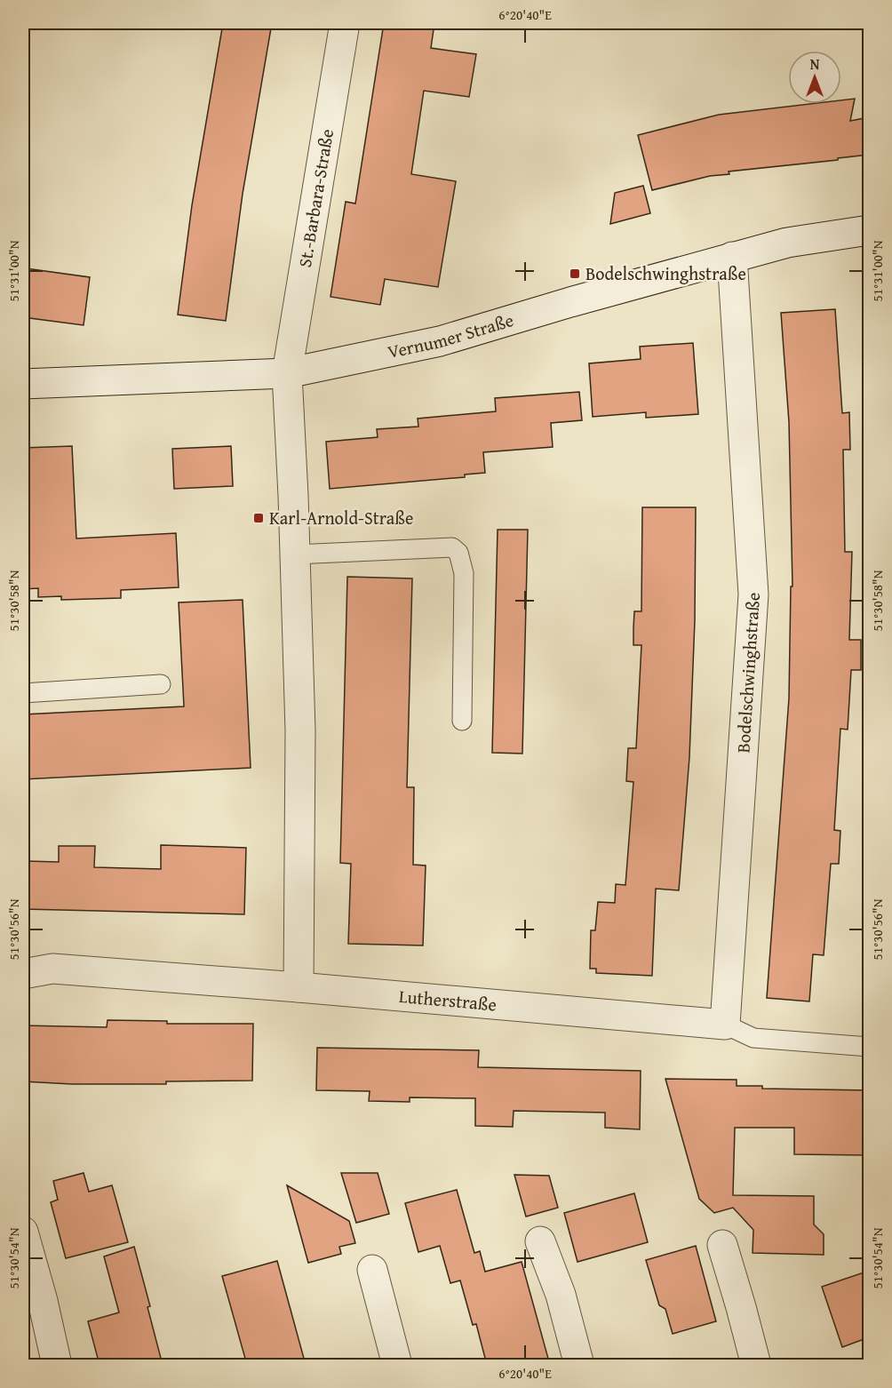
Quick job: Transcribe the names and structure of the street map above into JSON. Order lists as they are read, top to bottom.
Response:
{
  "streets": {
    "street": [
      "St.-Barbara-Straße",
      "Vernumer Straße",
      "Bodelschwinghstraße",
      "Lutherstraße"
    ]
  },
  "crossings": [
    ["St.-Barbara-Straße", "Vernumer Straße"],
    ["Vernumer Straße", "Bodelschwinghstraße"],
    ["Bodelschwinghstraße", "Lutherstraße"]
  ],
  "places": {
    "transit": ["Bodelschwinghstraße", "Karl-Arnold-Straße"]
  },
  "north": "top",
  "coordinates": [
    "6°20'40\"E",
    "51°31'00\"N",
    "51°30'58\"N",
    "51°30'56\"N",
    "51°30'54\"N"
  ]
}
